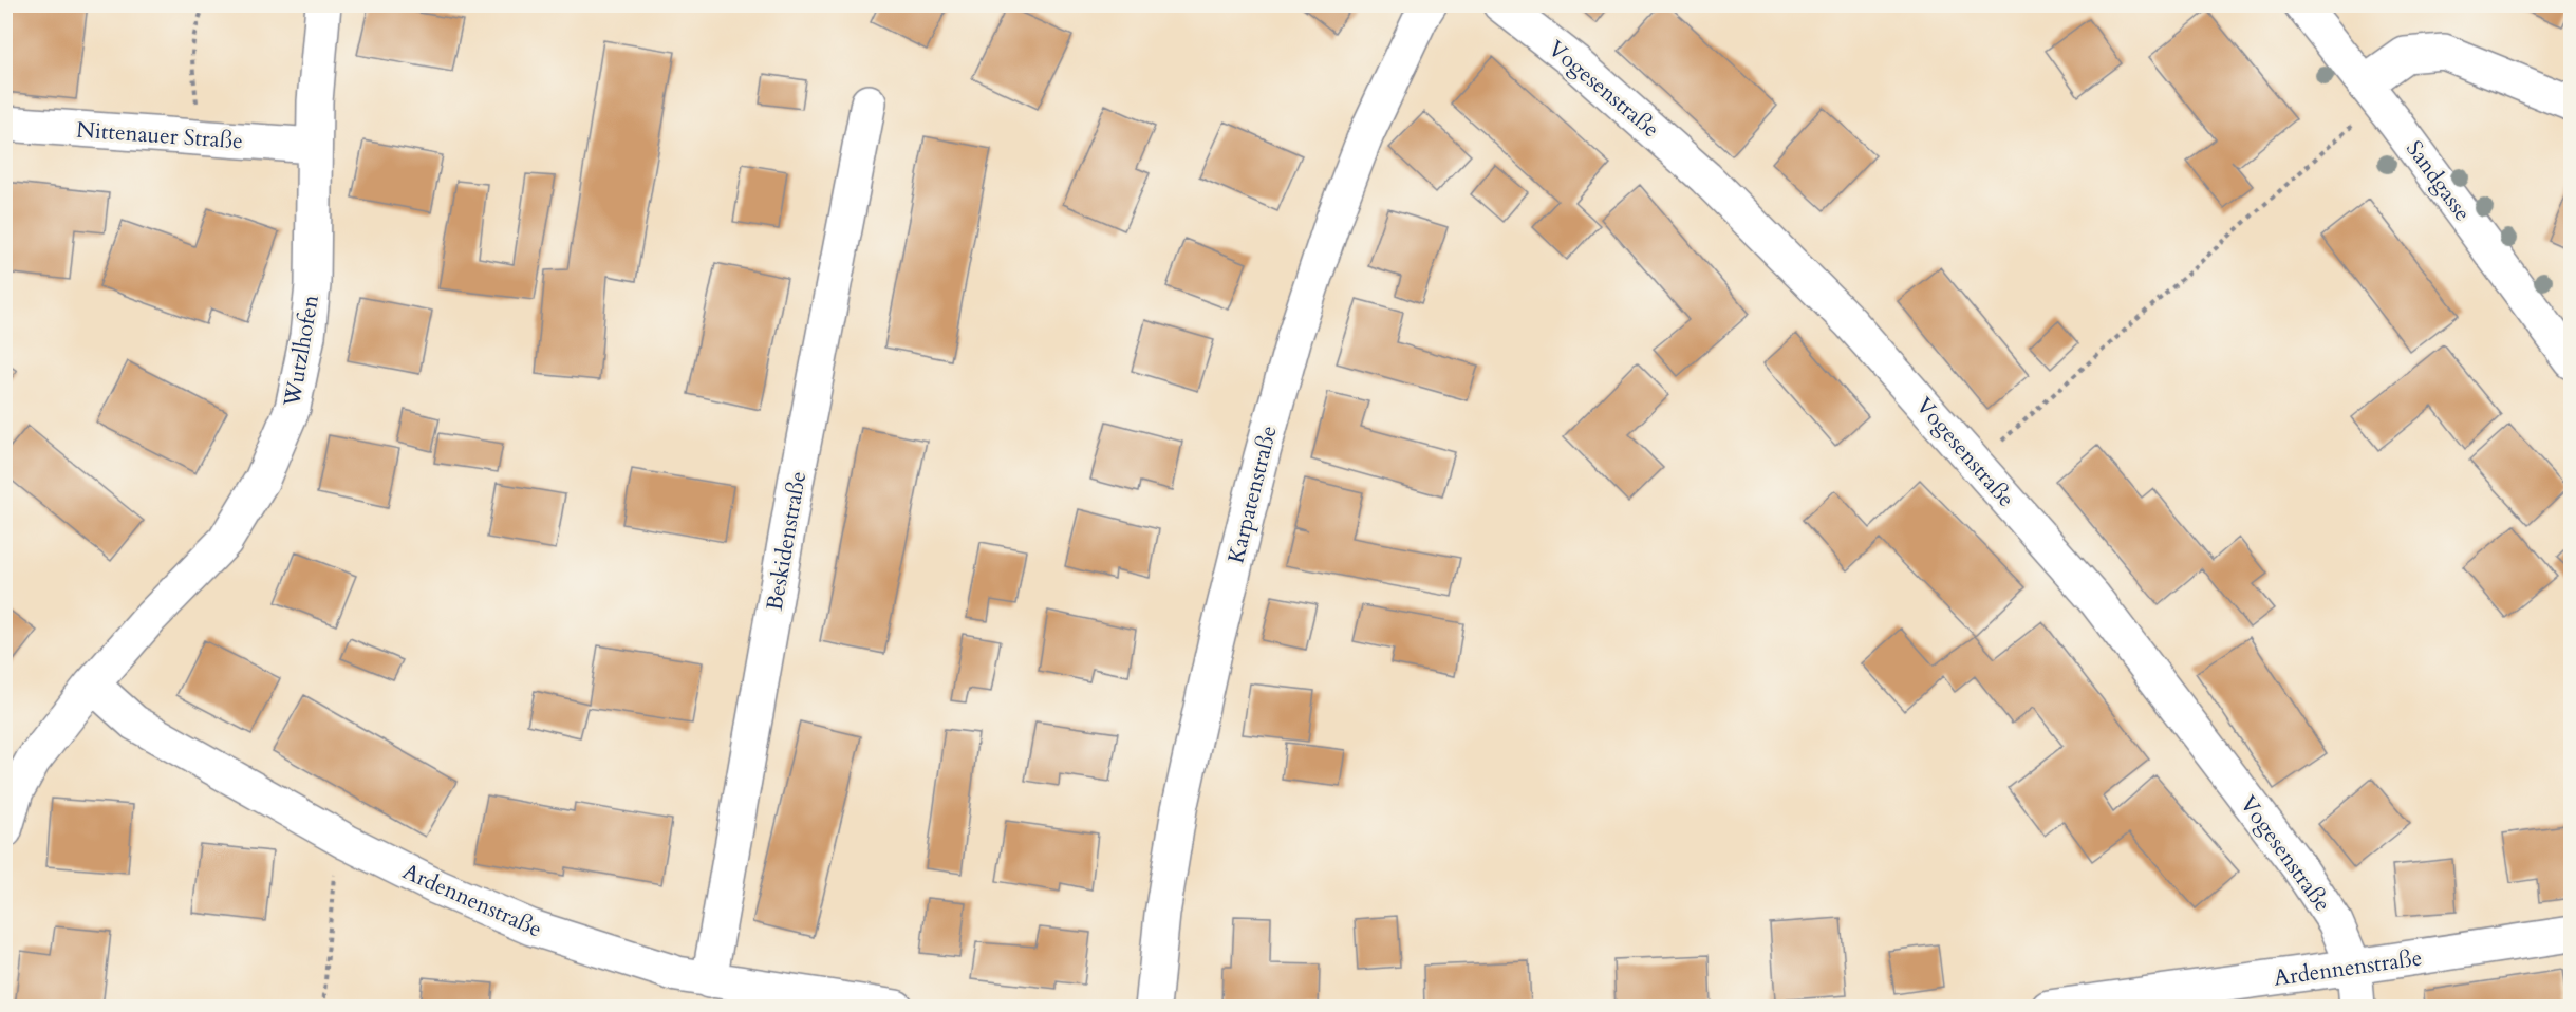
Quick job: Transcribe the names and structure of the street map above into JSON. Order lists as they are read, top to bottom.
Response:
{
  "streets": {
    "street": [
      "Vogesenstraße",
      "Nittenauer Straße",
      "Sandgasse",
      "Wutzlhofen",
      "Karpatenstraße",
      "Beskidenstraße",
      "Ardennenstraße"
    ]
  },
  "crossings": [
    ["Vogesenstraße", "Ardennenstraße"],
    ["Nittenauer Straße", "Wutzlhofen"],
    ["Wutzlhofen", "Ardennenstraße"],
    ["Beskidenstraße", "Ardennenstraße"]
  ]
}
